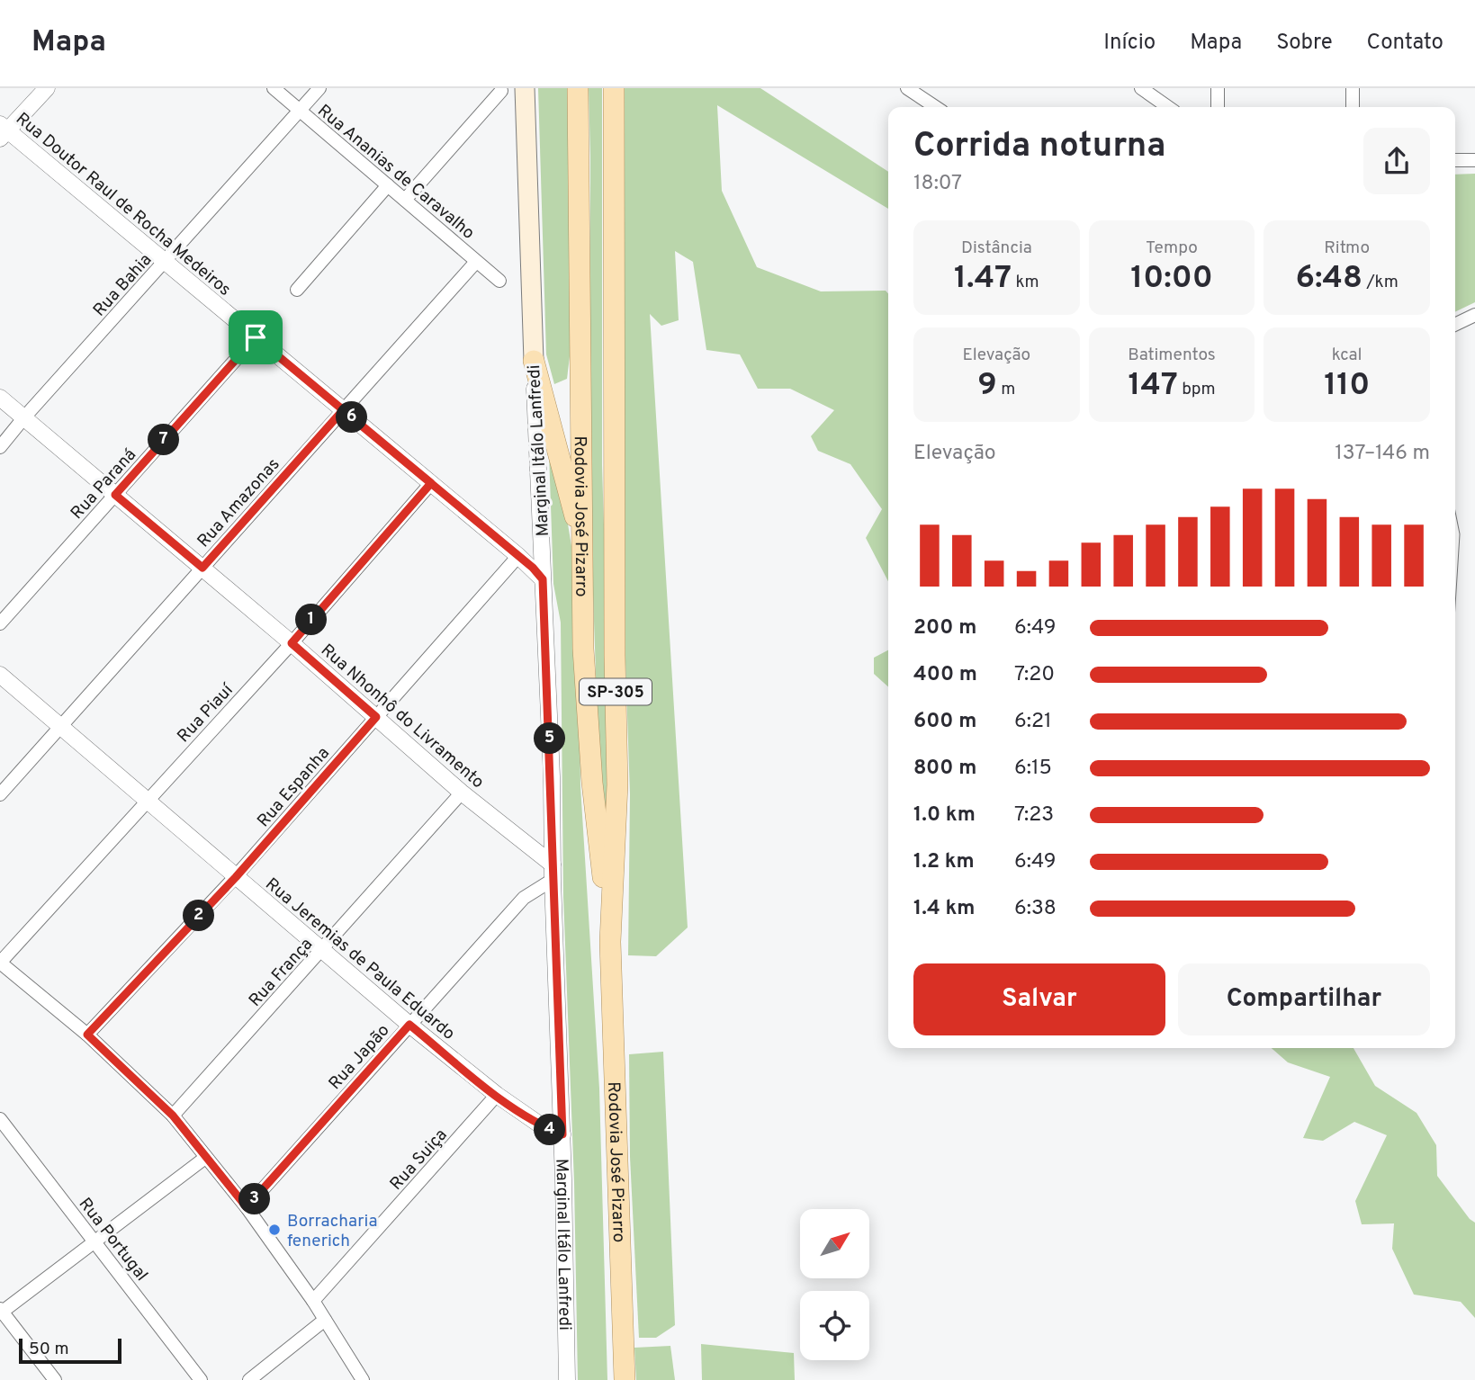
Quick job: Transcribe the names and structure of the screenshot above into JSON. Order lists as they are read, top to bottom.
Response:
{
  "streets": {
    "main road": ["Marginal Itálo Lanfredi", "Rodovia José Pizarro", "SP-305"],
    "street": [
      "Rua Ananias de Caravalho",
      "Rua Doutor Raul de Rocha Medeiros",
      "Rua Bahia",
      "Rua Paraná",
      "Rua Amazonas",
      "Rua Piauí",
      "Rua Nhonhô do Livramento",
      "Rua Espanha",
      "Rua Jeremias de Paula Eduardo",
      "Rua França",
      "Rua Japão",
      "Rua Suiça",
      "Rua Portugal"
    ]
  },
  "crossings": [
    ["Rua Ananias de Caravalho", "Rua Bahia"],
    ["Rua Ananias de Caravalho", "Rua Amazonas"],
    ["Rua Doutor Raul de Rocha Medeiros", "Rua Bahia"],
    ["Rua Doutor Raul de Rocha Medeiros", "Marginal Itálo Lanfredi"],
    ["Rua Doutor Raul de Rocha Medeiros", "Rua Paraná"],
    ["Rua Doutor Raul de Rocha Medeiros", "Rua Amazonas"],
    ["Rua Doutor Raul de Rocha Medeiros", "Rua Piauí"],
    ["Rua Doutor Raul de Rocha Medeiros", "Rua Espanha"],
    ["Rua Bahia", "Rua Nhonhô do Livramento"],
    ["Marginal Itálo Lanfredi", "Rua Nhonhô do Livramento"],
    ["Marginal Itálo Lanfredi", "Rua Jeremias de Paula Eduardo"],
    ["Marginal Itálo Lanfredi", "Rua Japão"],
    ["Rua Paraná", "Rua Nhonhô do Livramento"],
    ["Rua Amazonas", "Rua Nhonhô do Livramento"],
    ["Rua Amazonas", "Rua Jeremias de Paula Eduardo"],
    ["Rua Piauí", "Rua Nhonhô do Livramento"],
    ["Rua Piauí", "Rua Jeremias de Paula Eduardo"],
    ["Rua Nhonhô do Livramento", "Rua Espanha"],
    ["Rua Nhonhô do Livramento", "Rua França"],
    ["Rua Nhonhô do Livramento", "Rua Japão"],
    ["Rua Espanha", "Rua Jeremias de Paula Eduardo"],
    ["Rua Jeremias de Paula Eduardo", "Rua França"],
    ["Rua Jeremias de Paula Eduardo", "Rua Japão"],
    ["Rua Jeremias de Paula Eduardo", "Rua Suiça"]
  ],
  "places": ["Borracharia fenerich"],
  "scale_bar": "50 m",
  "north": "top right",
  "page": {
    "header": "Mapa",
    "nav": [
      "Início",
      "Mapa",
      "Sobre",
      "Contato"
    ],
    "heading": ["Corrida noturna", "18:07"],
    "stats": [
      ["Distância", "1.47 km"],
      ["Tempo", "10:00"],
      ["Ritmo", "6:48 /km"],
      ["Elevação", "9 m"],
      ["Batimentos", "147 bpm"],
      ["kcal", "110"]
    ],
    "pins": [
      "6",
      "7",
      "1",
      "5",
      "2",
      "4",
      "3"
    ],
    "chart": ["Elevação", "137–146 m"],
    "list": [
      {
        "name": "200 m",
        "note": "6:49"
      },
      {
        "name": "400 m",
        "note": "7:20"
      },
      {
        "name": "600 m",
        "note": "6:21"
      },
      {
        "name": "800 m",
        "note": "6:15"
      },
      {
        "name": "1.0 km",
        "note": "7:23"
      },
      {
        "name": "1.2 km",
        "note": "6:49"
      },
      {
        "name": "1.4 km",
        "note": "6:38"
      }
    ],
    "buttons": ["Salvar", "Compartilhar"],
    "scale": "50 m"
  }
}
